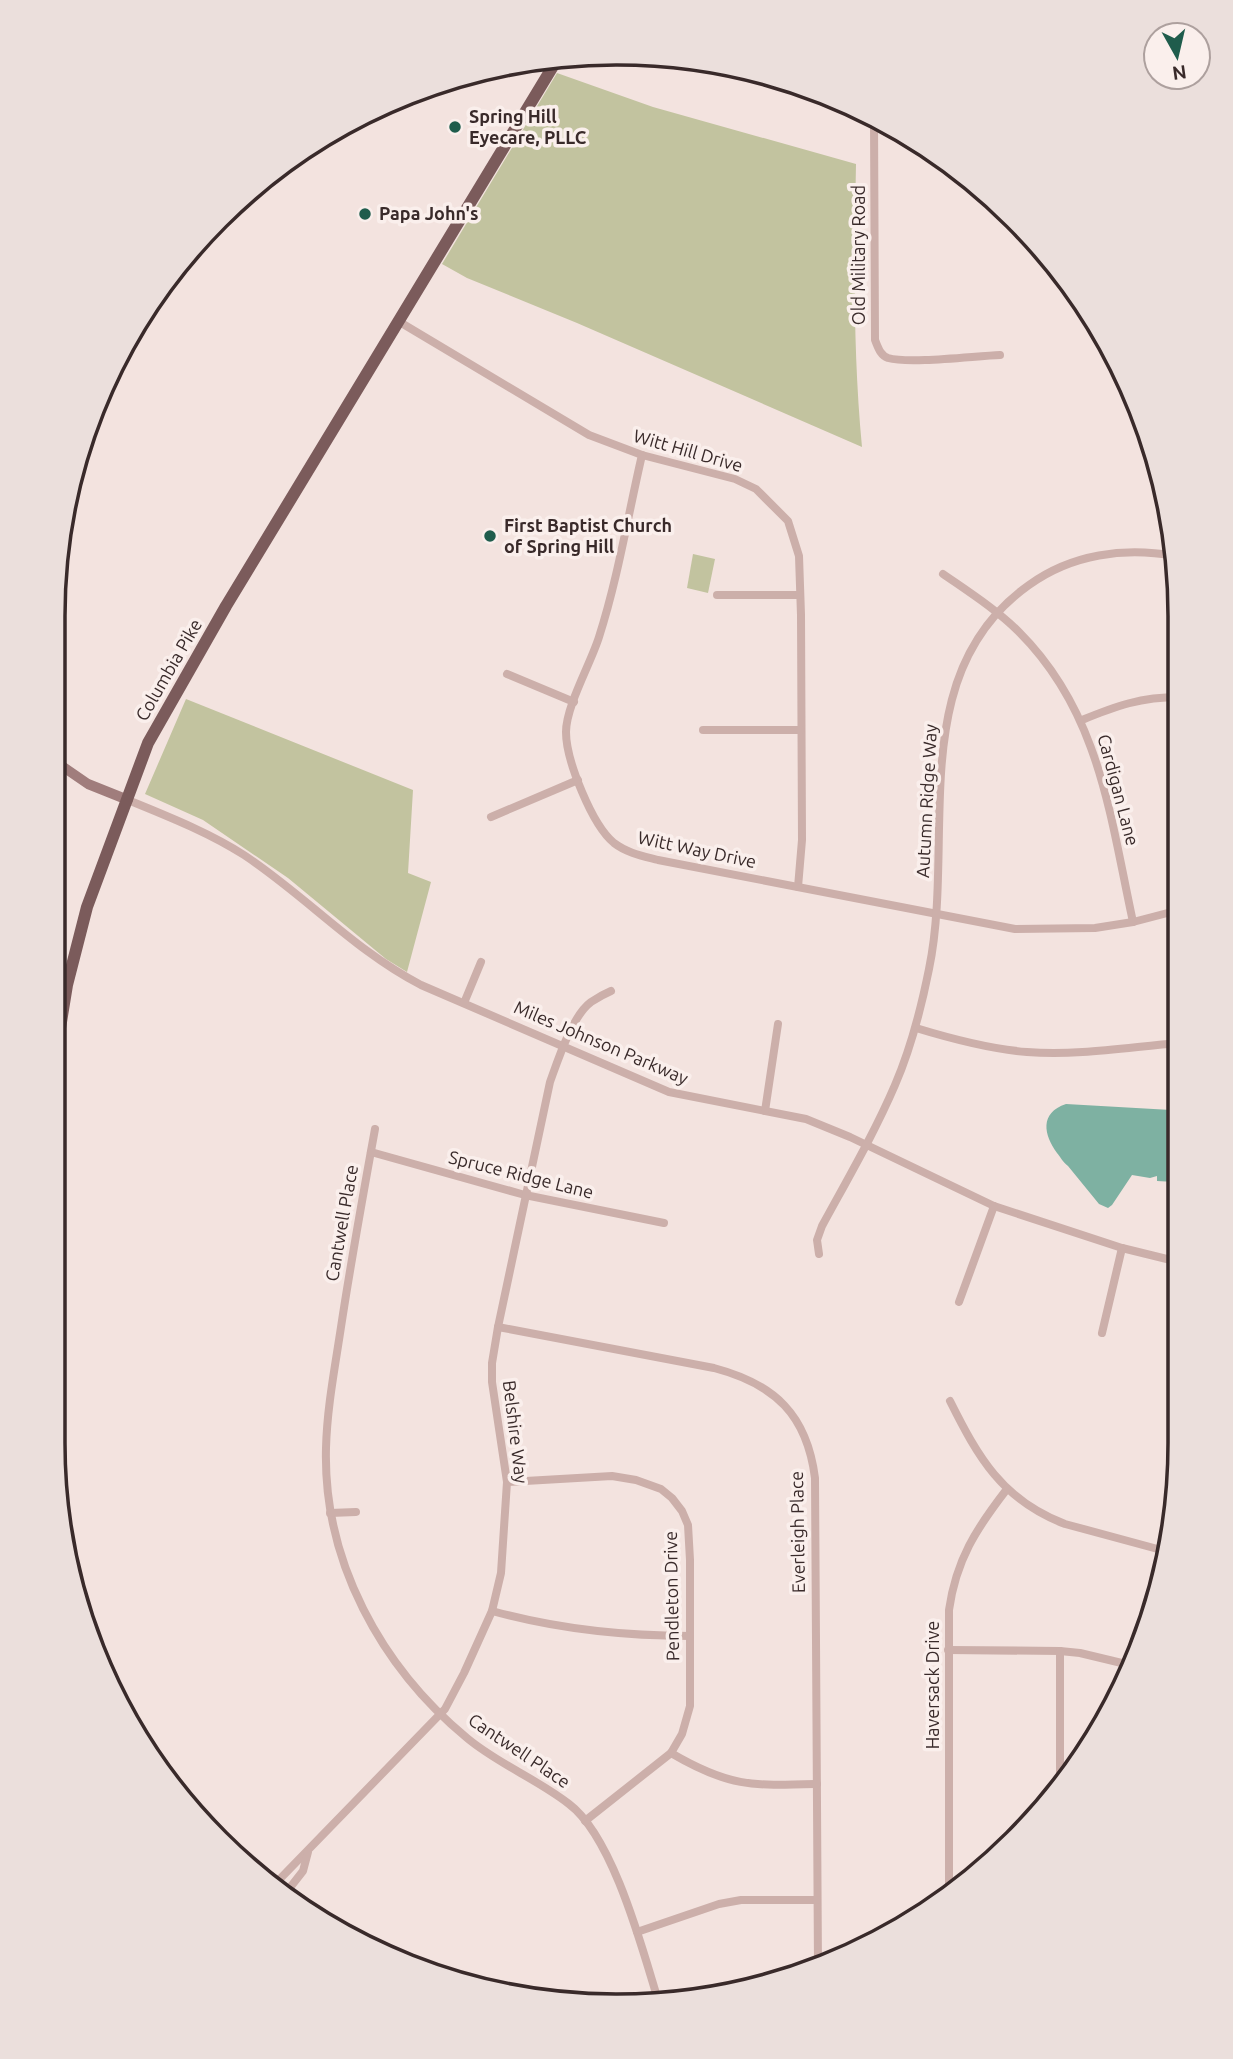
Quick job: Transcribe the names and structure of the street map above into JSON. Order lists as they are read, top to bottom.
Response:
{
  "streets": {
    "main road": ["Columbia Pike"],
    "street": [
      "Old Military Road",
      "Witt Hill Drive",
      "Cardigan Lane",
      "Autumn Ridge Way",
      "Witt Way Drive",
      "Miles Johnson Parkway",
      "Spruce Ridge Lane",
      "Cantwell Place",
      "Belshire Way",
      "Everleigh Place",
      "Pendleton Drive",
      "Haversack Drive"
    ]
  },
  "crossings": [
    ["Witt Hill Drive", "Columbia Pike"],
    ["Witt Hill Drive", "Witt Way Drive"],
    ["Columbia Pike", "Miles Johnson Parkway"],
    ["Cardigan Lane", "Autumn Ridge Way"],
    ["Cardigan Lane", "Witt Way Drive"],
    ["Autumn Ridge Way", "Witt Way Drive"],
    ["Autumn Ridge Way", "Miles Johnson Parkway"],
    ["Miles Johnson Parkway", "Belshire Way"],
    ["Spruce Ridge Lane", "Cantwell Place"],
    ["Spruce Ridge Lane", "Belshire Way"],
    ["Cantwell Place", "Belshire Way"],
    ["Cantwell Place", "Pendleton Drive"],
    ["Belshire Way", "Everleigh Place"],
    ["Belshire Way", "Pendleton Drive"]
  ],
  "places": ["Spring Hill Eyecare, PLLC", "Papa John's", "First Baptist Church of Spring Hill"],
  "north": "bottom"
}
